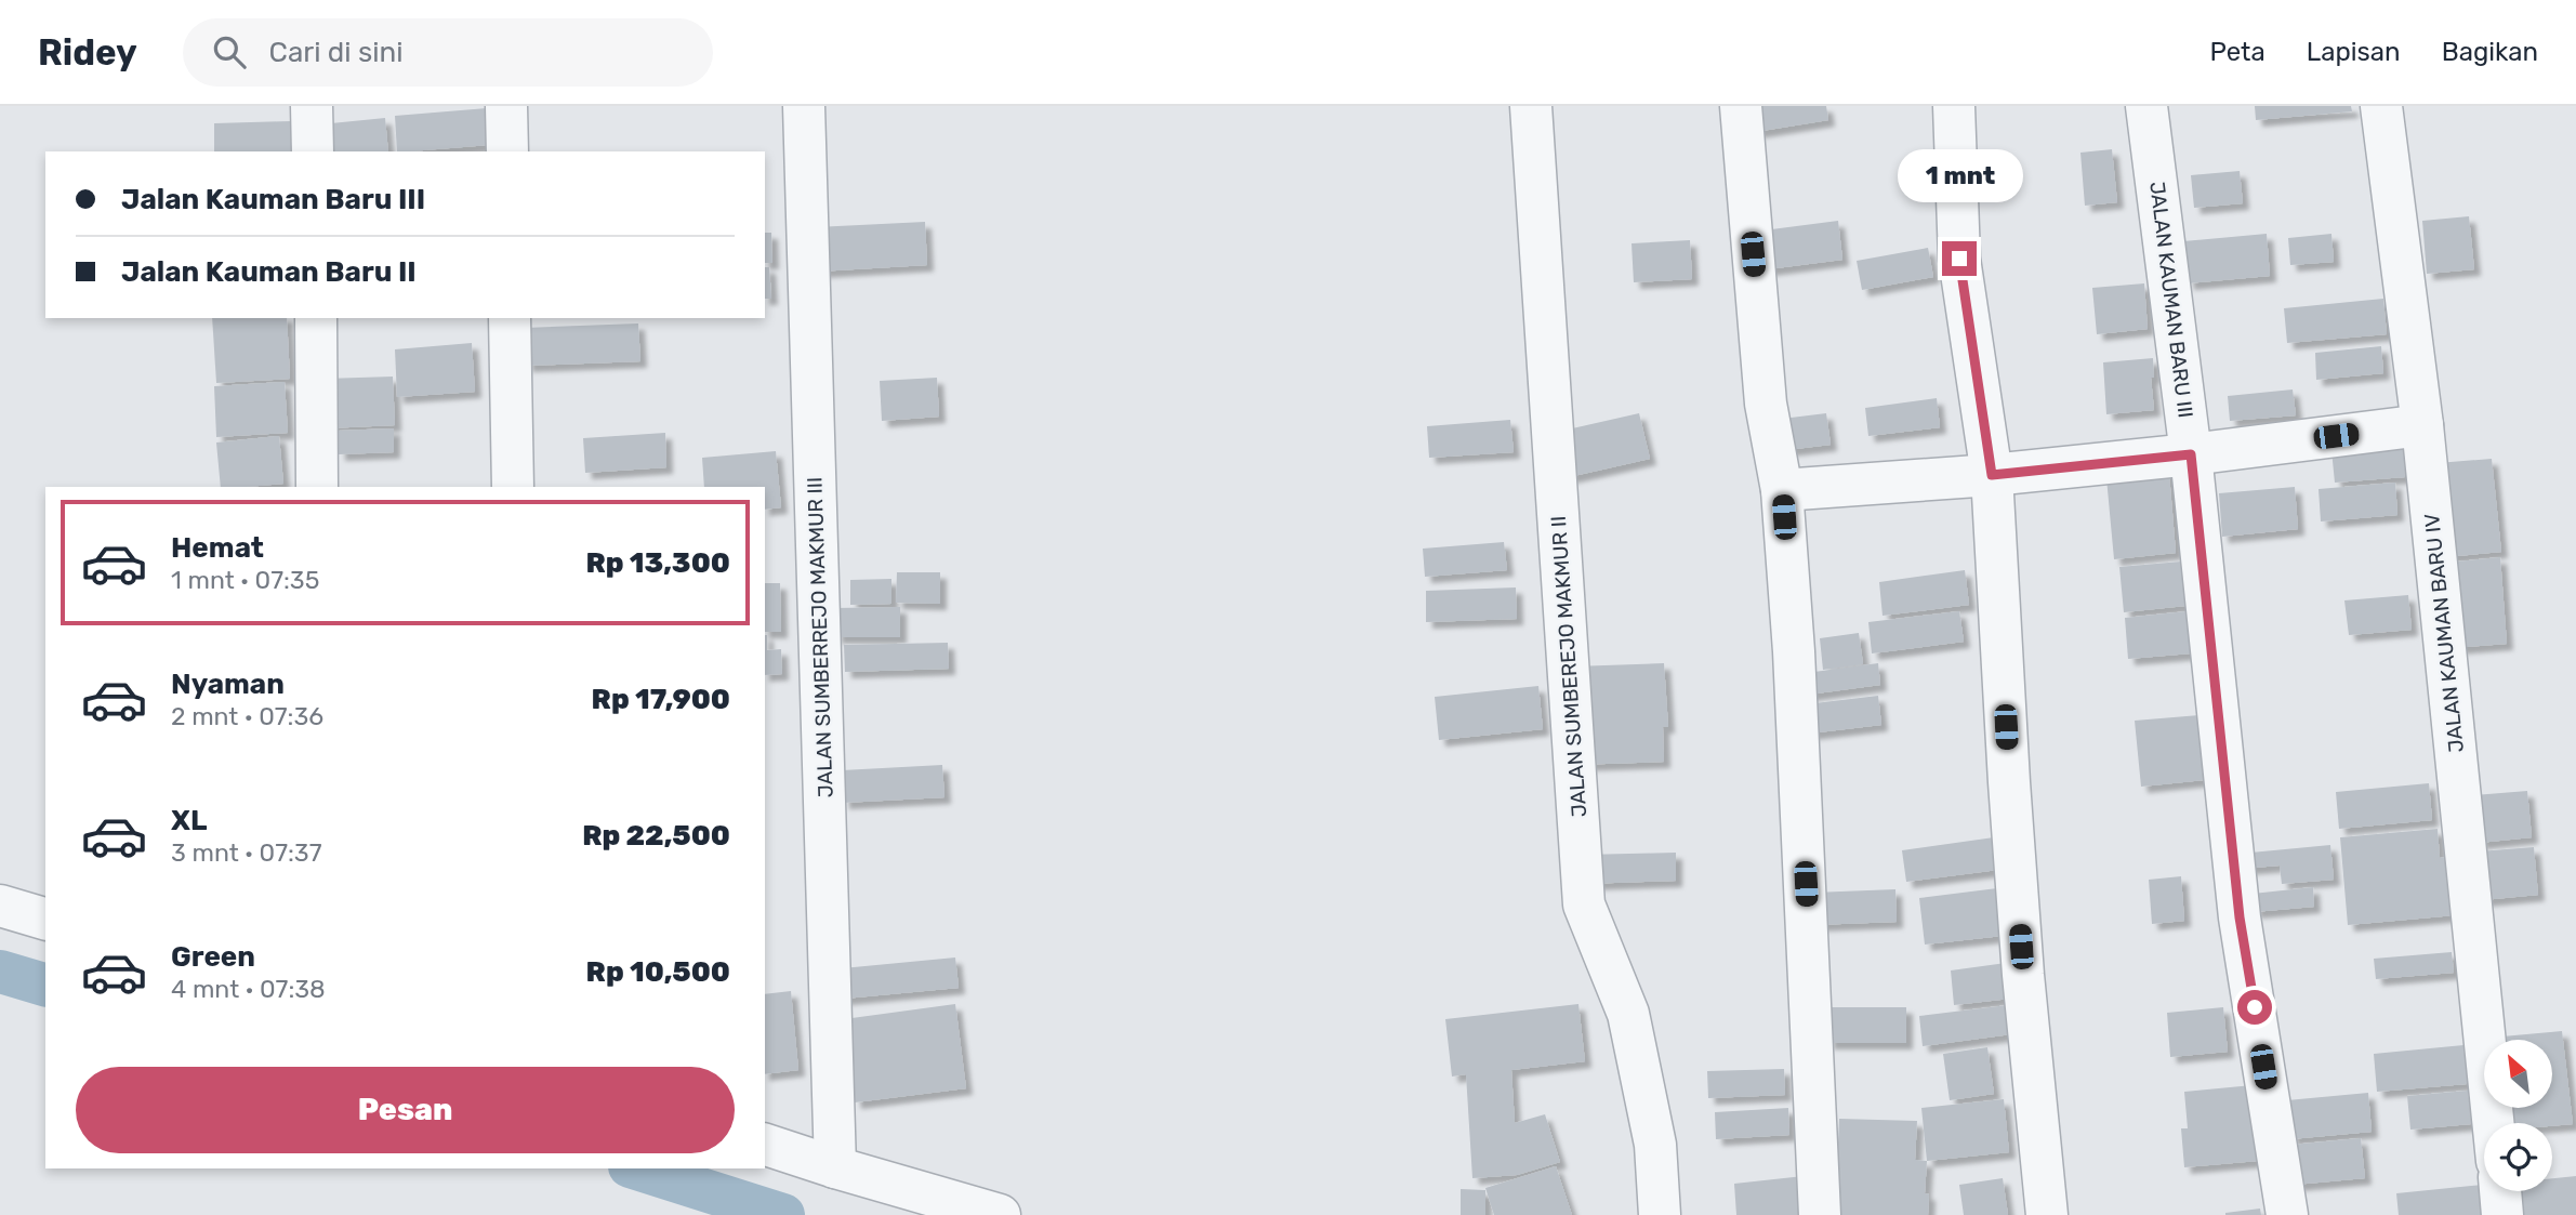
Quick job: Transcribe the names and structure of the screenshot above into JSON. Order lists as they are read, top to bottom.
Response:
{
  "streets": {
    "street": [
      "JALAN KAUMAN BARU III",
      "JALAN KAUMAN BARU IV",
      "JALAN SUMBERREJO MAKMUR III",
      "JALAN SUMBEREJO MAKMUR II"
    ]
  },
  "north": "top left",
  "page": {
    "header": "Ridey",
    "search": "Cari di sini",
    "nav": ["Peta", "Lapisan", "Bagikan"],
    "bubble": "1 mnt",
    "banner": ["Jalan Kauman Baru III", "Jalan Kauman Baru II"],
    "list": [
      {
        "name": "Hemat",
        "note": "1 mnt · 07:35",
        "value": "Rp 13,300"
      },
      {
        "name": "Nyaman",
        "note": "2 mnt · 07:36",
        "value": "Rp 17,900"
      },
      {
        "name": "XL",
        "note": "3 mnt · 07:37",
        "value": "Rp 22,500"
      },
      {
        "name": "Green",
        "note": "4 mnt · 07:38",
        "value": "Rp 10,500"
      }
    ],
    "buttons": "Pesan"
  }
}
